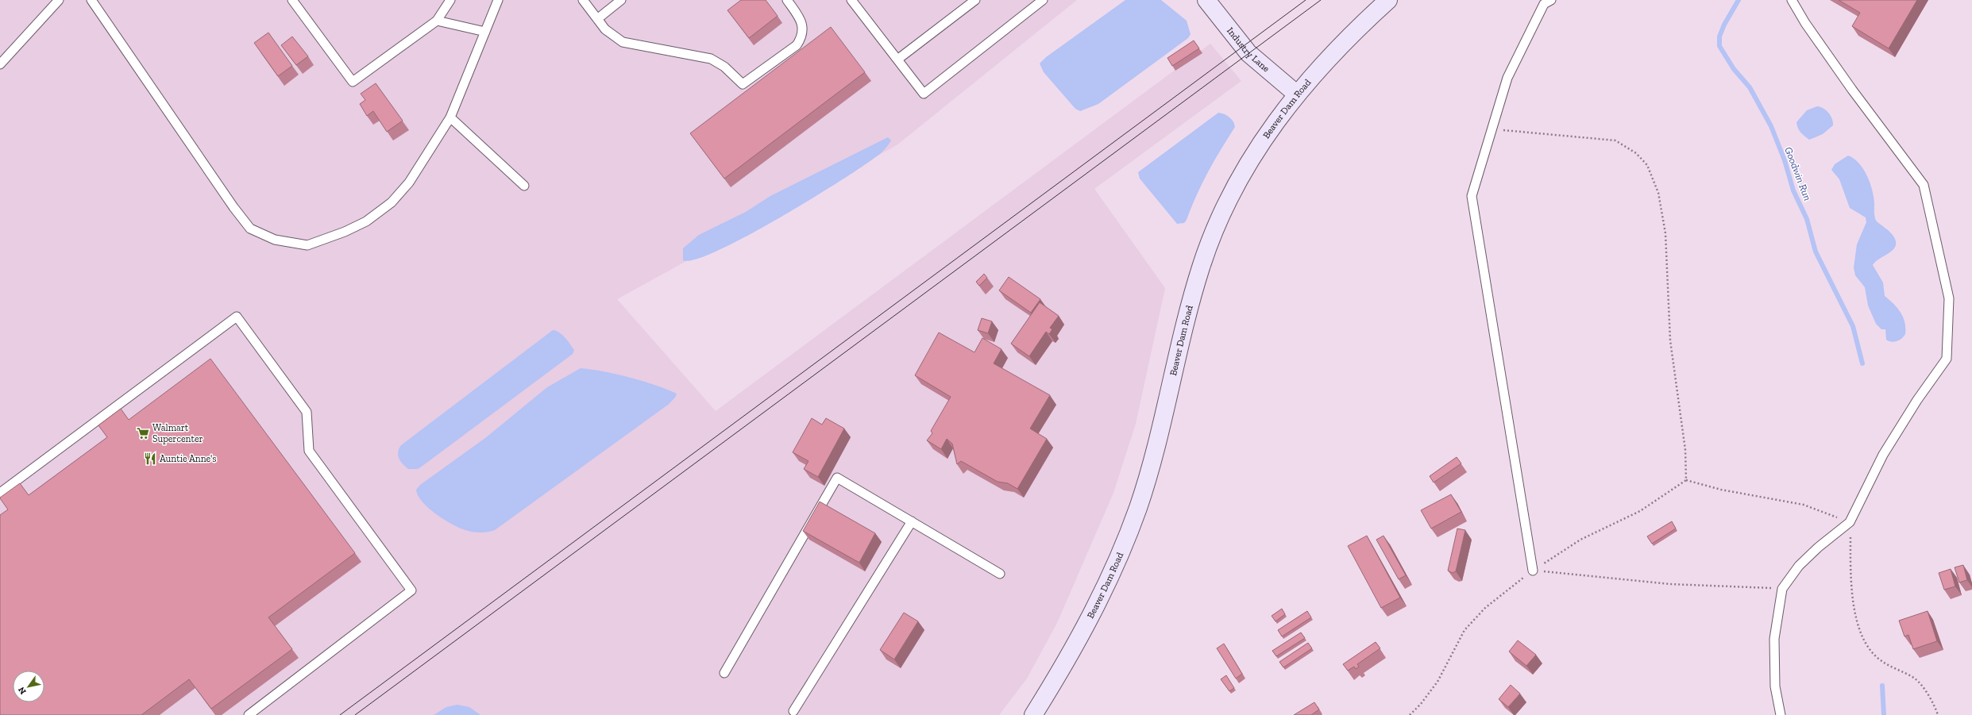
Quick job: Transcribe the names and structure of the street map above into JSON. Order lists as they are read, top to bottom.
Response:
{
  "streets": {
    "main road": ["Industry Lane", "Beaver Dam Road"]
  },
  "crossings": [
    ["Industry Lane", "Beaver Dam Road"]
  ],
  "water": ["Goodwin Run"],
  "places": {
    "supermarket": ["Walmart Supercenter"],
    "restaurant": ["Auntie Anne's"]
  },
  "north": "bottom left"
}
